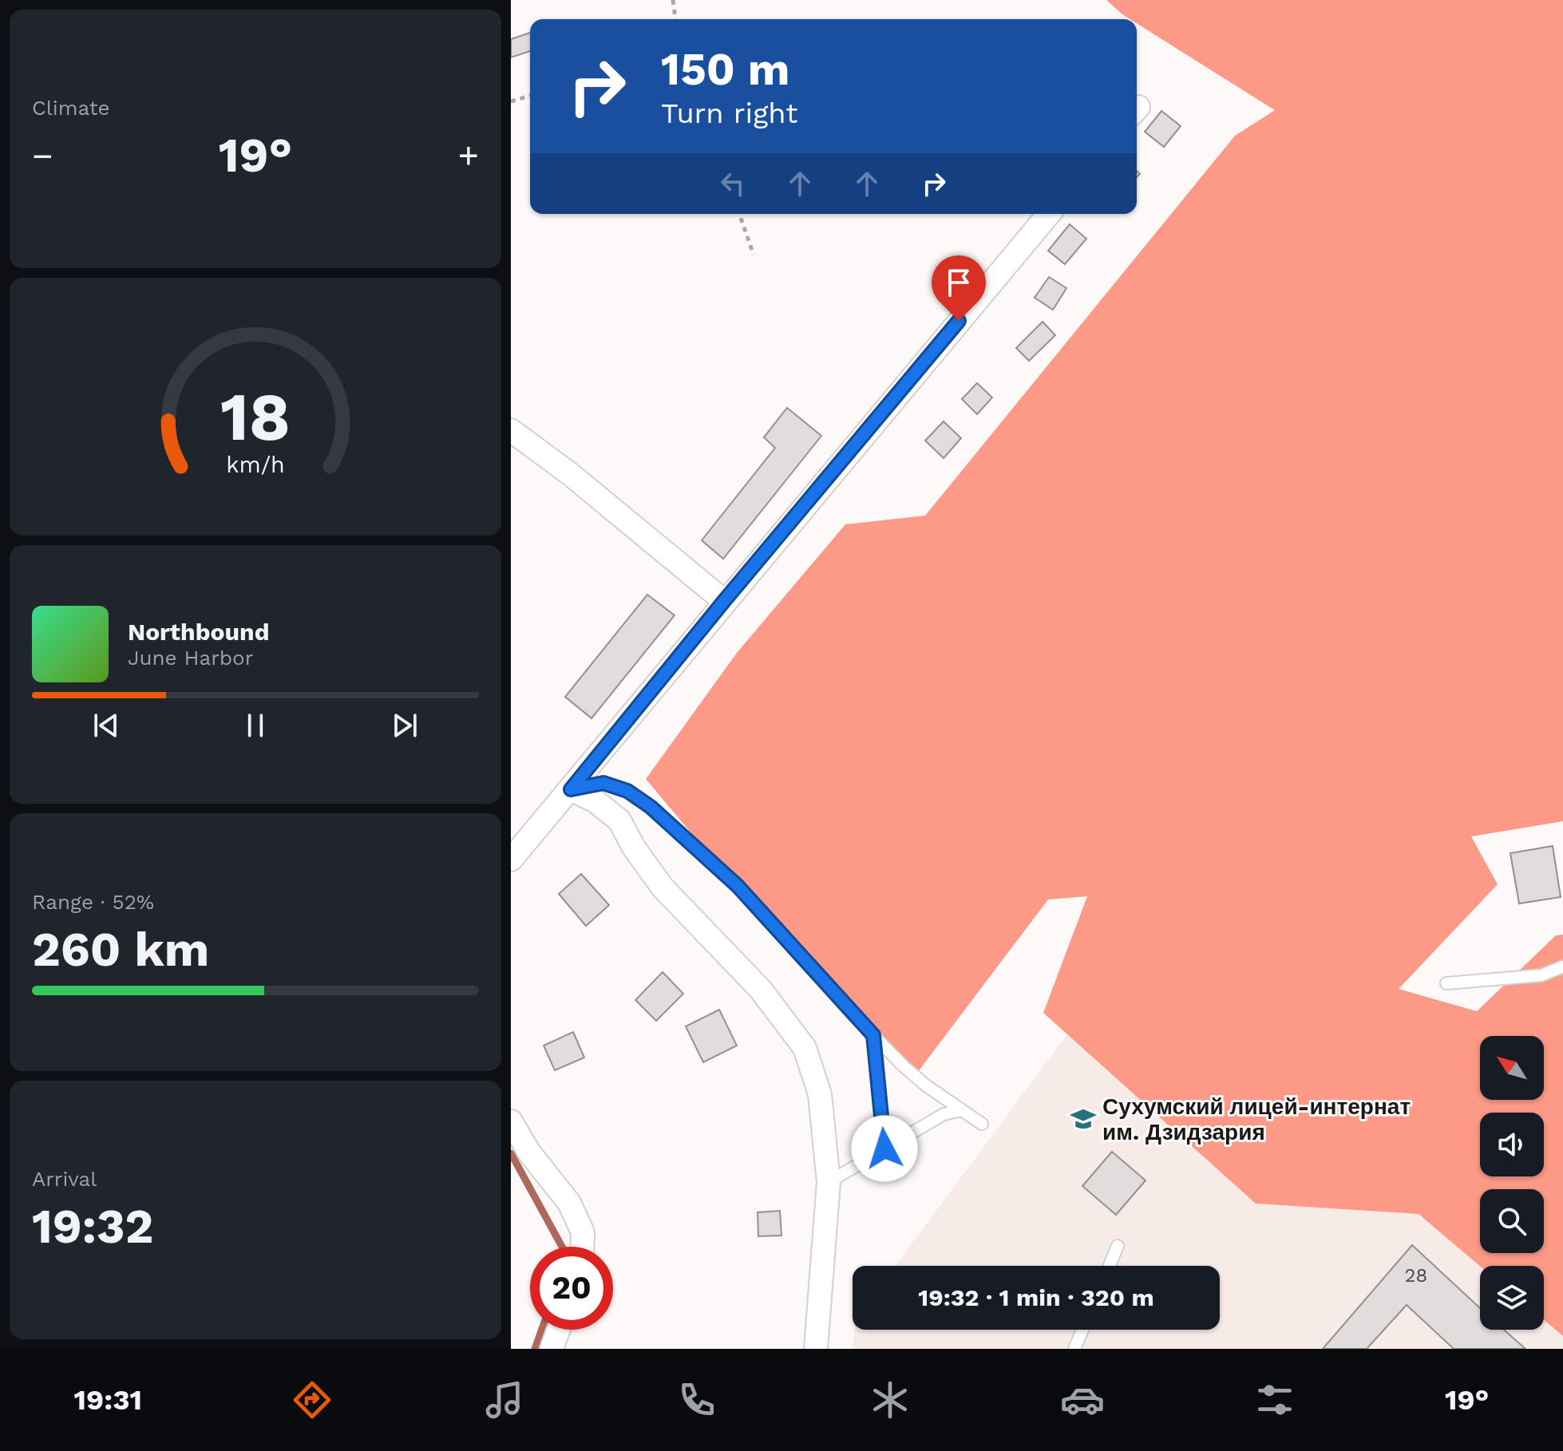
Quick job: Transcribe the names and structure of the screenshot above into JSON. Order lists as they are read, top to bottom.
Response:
{
  "places": {
    "school or university": ["Сухумский лицей-интернат им. Дзидзария"]
  },
  "house_numbers": ["28"],
  "north": "top left",
  "page": {
    "tile": [
      "Climate",
      ["Range · 52%", "260 km"],
      ["Arrival", "19:32"]
    ],
    "turn": ["150 m", "Turn right"],
    "heat": ["−", "19°", "+"],
    "song": ["Northbound", "June Harbor"],
    "limit": "20",
    "trip": "19:32 · 1 min · 320 m",
    "tabs": ["19:31", "19°"],
    "gauge": ["18", "km/h"]
  }
}
